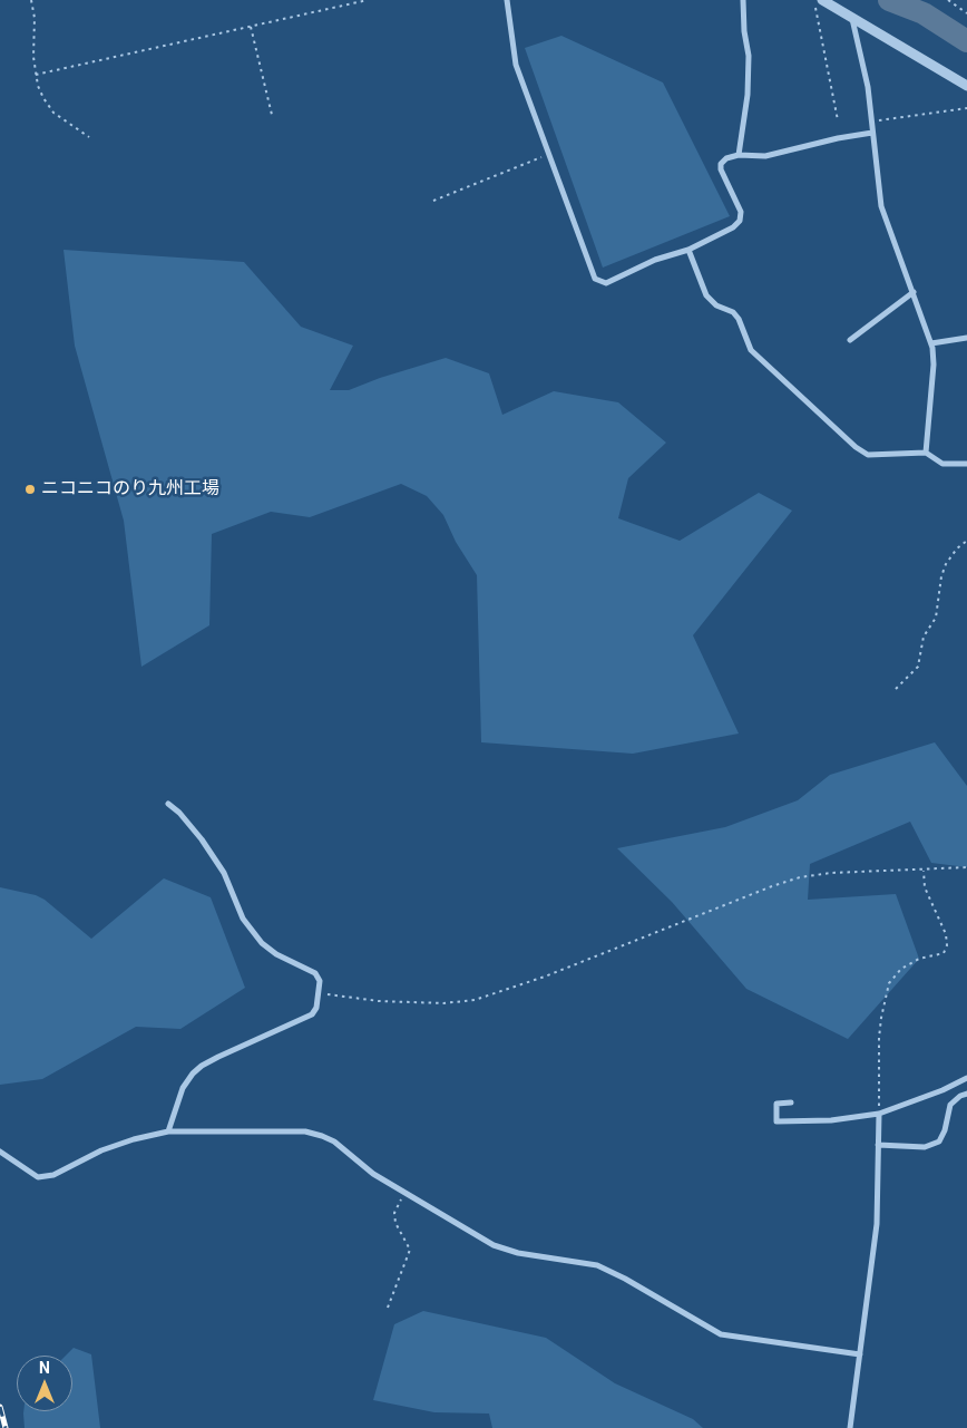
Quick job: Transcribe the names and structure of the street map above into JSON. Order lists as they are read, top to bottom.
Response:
{
  "places": ["ニコニコのり九州工場"],
  "north": "top"
}
